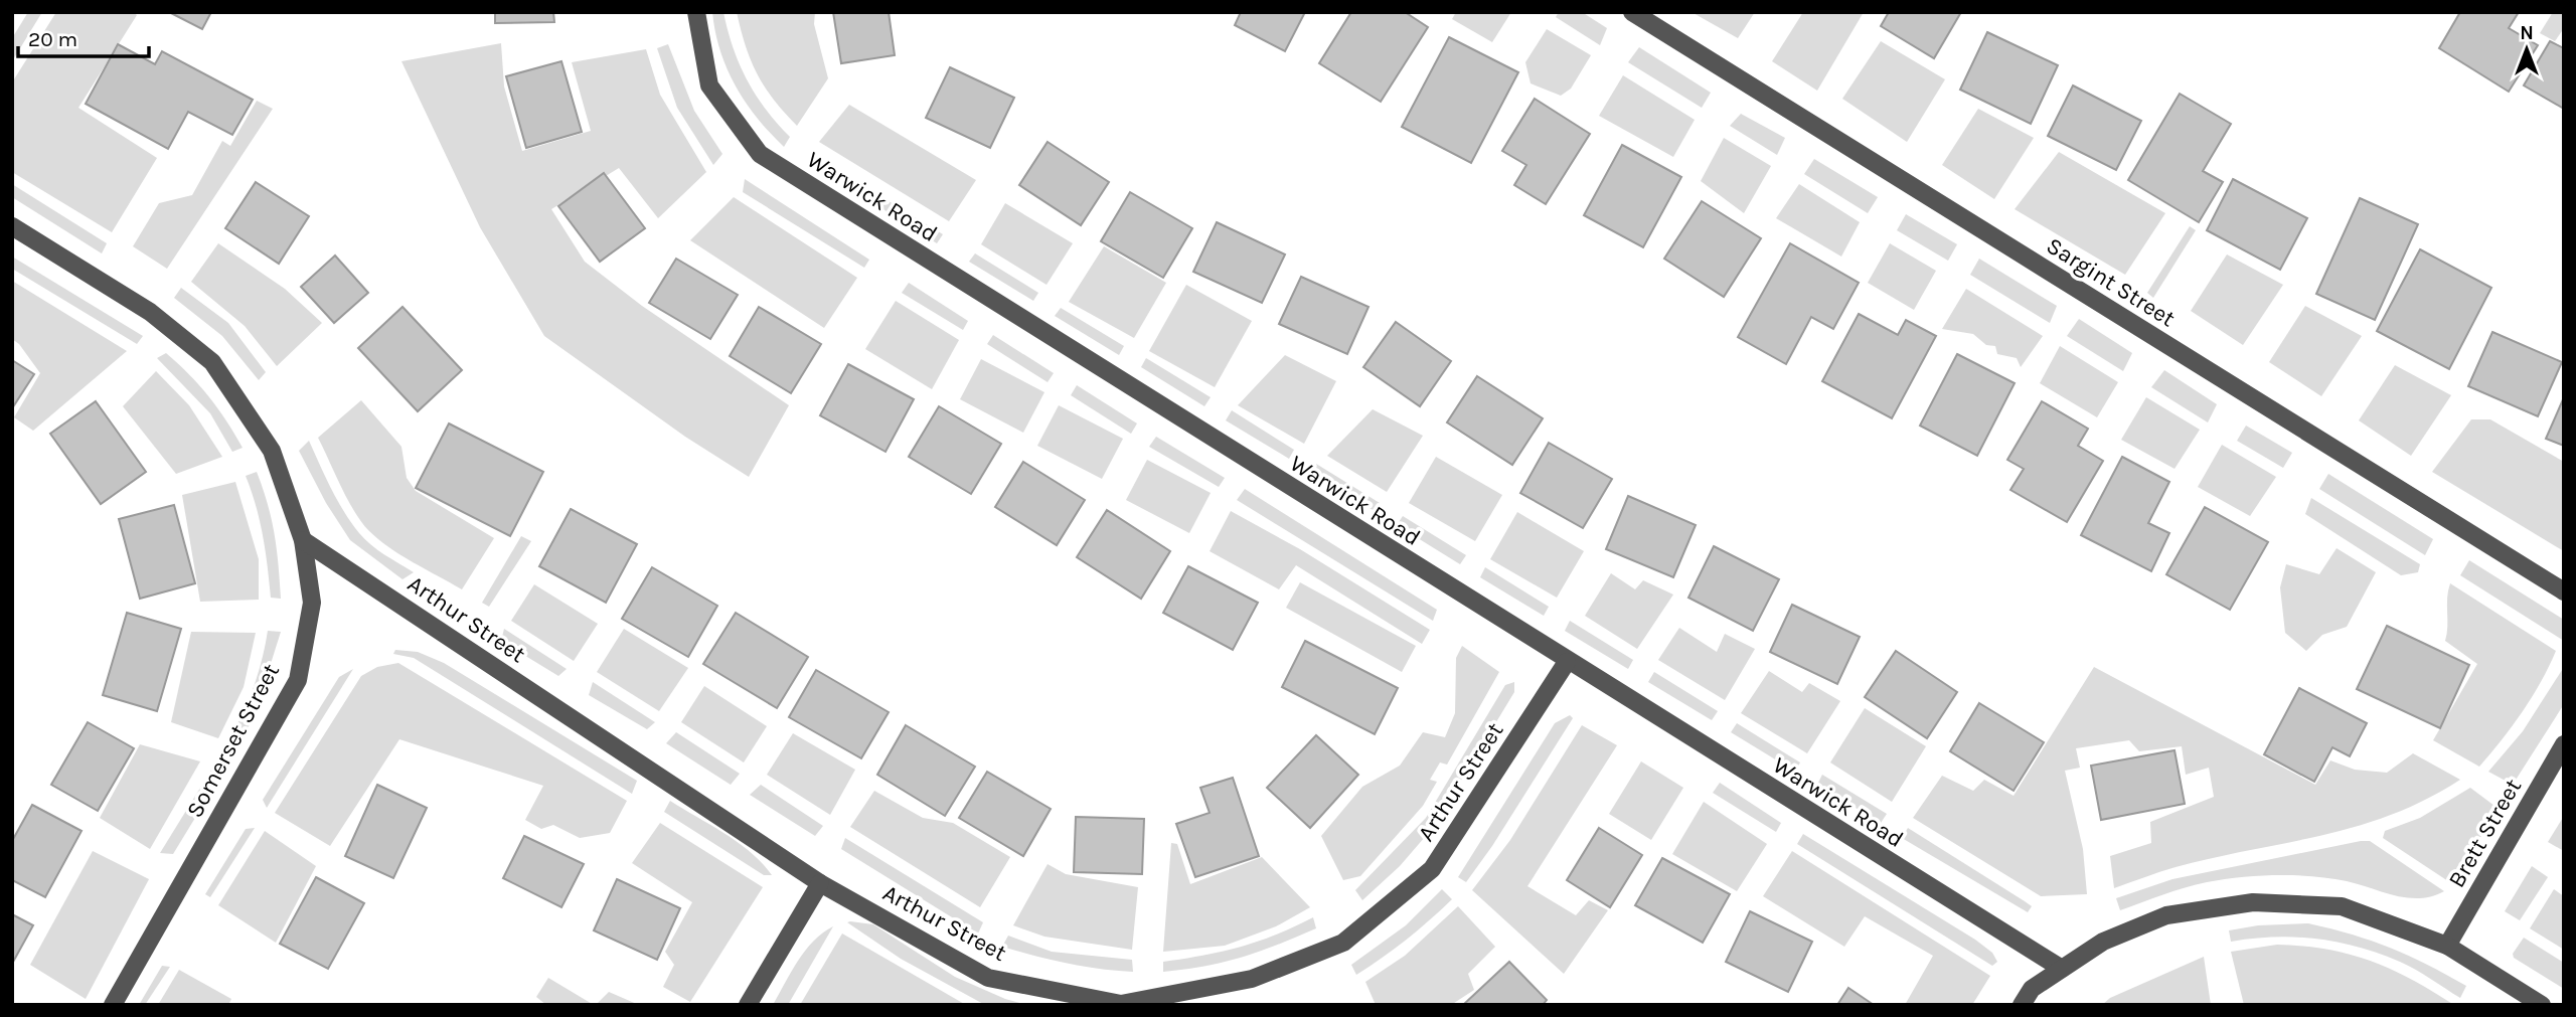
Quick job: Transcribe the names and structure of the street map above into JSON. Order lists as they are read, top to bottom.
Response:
{
  "streets": {
    "street": [
      "Warwick Road",
      "Sargint Street",
      "Arthur Street",
      "Somerset Street",
      "Brett Street"
    ]
  },
  "crossings": [
    ["Warwick Road", "Arthur Street"],
    ["Arthur Street", "Somerset Street"]
  ],
  "scale_bar": "20 m",
  "north": "top"
}
